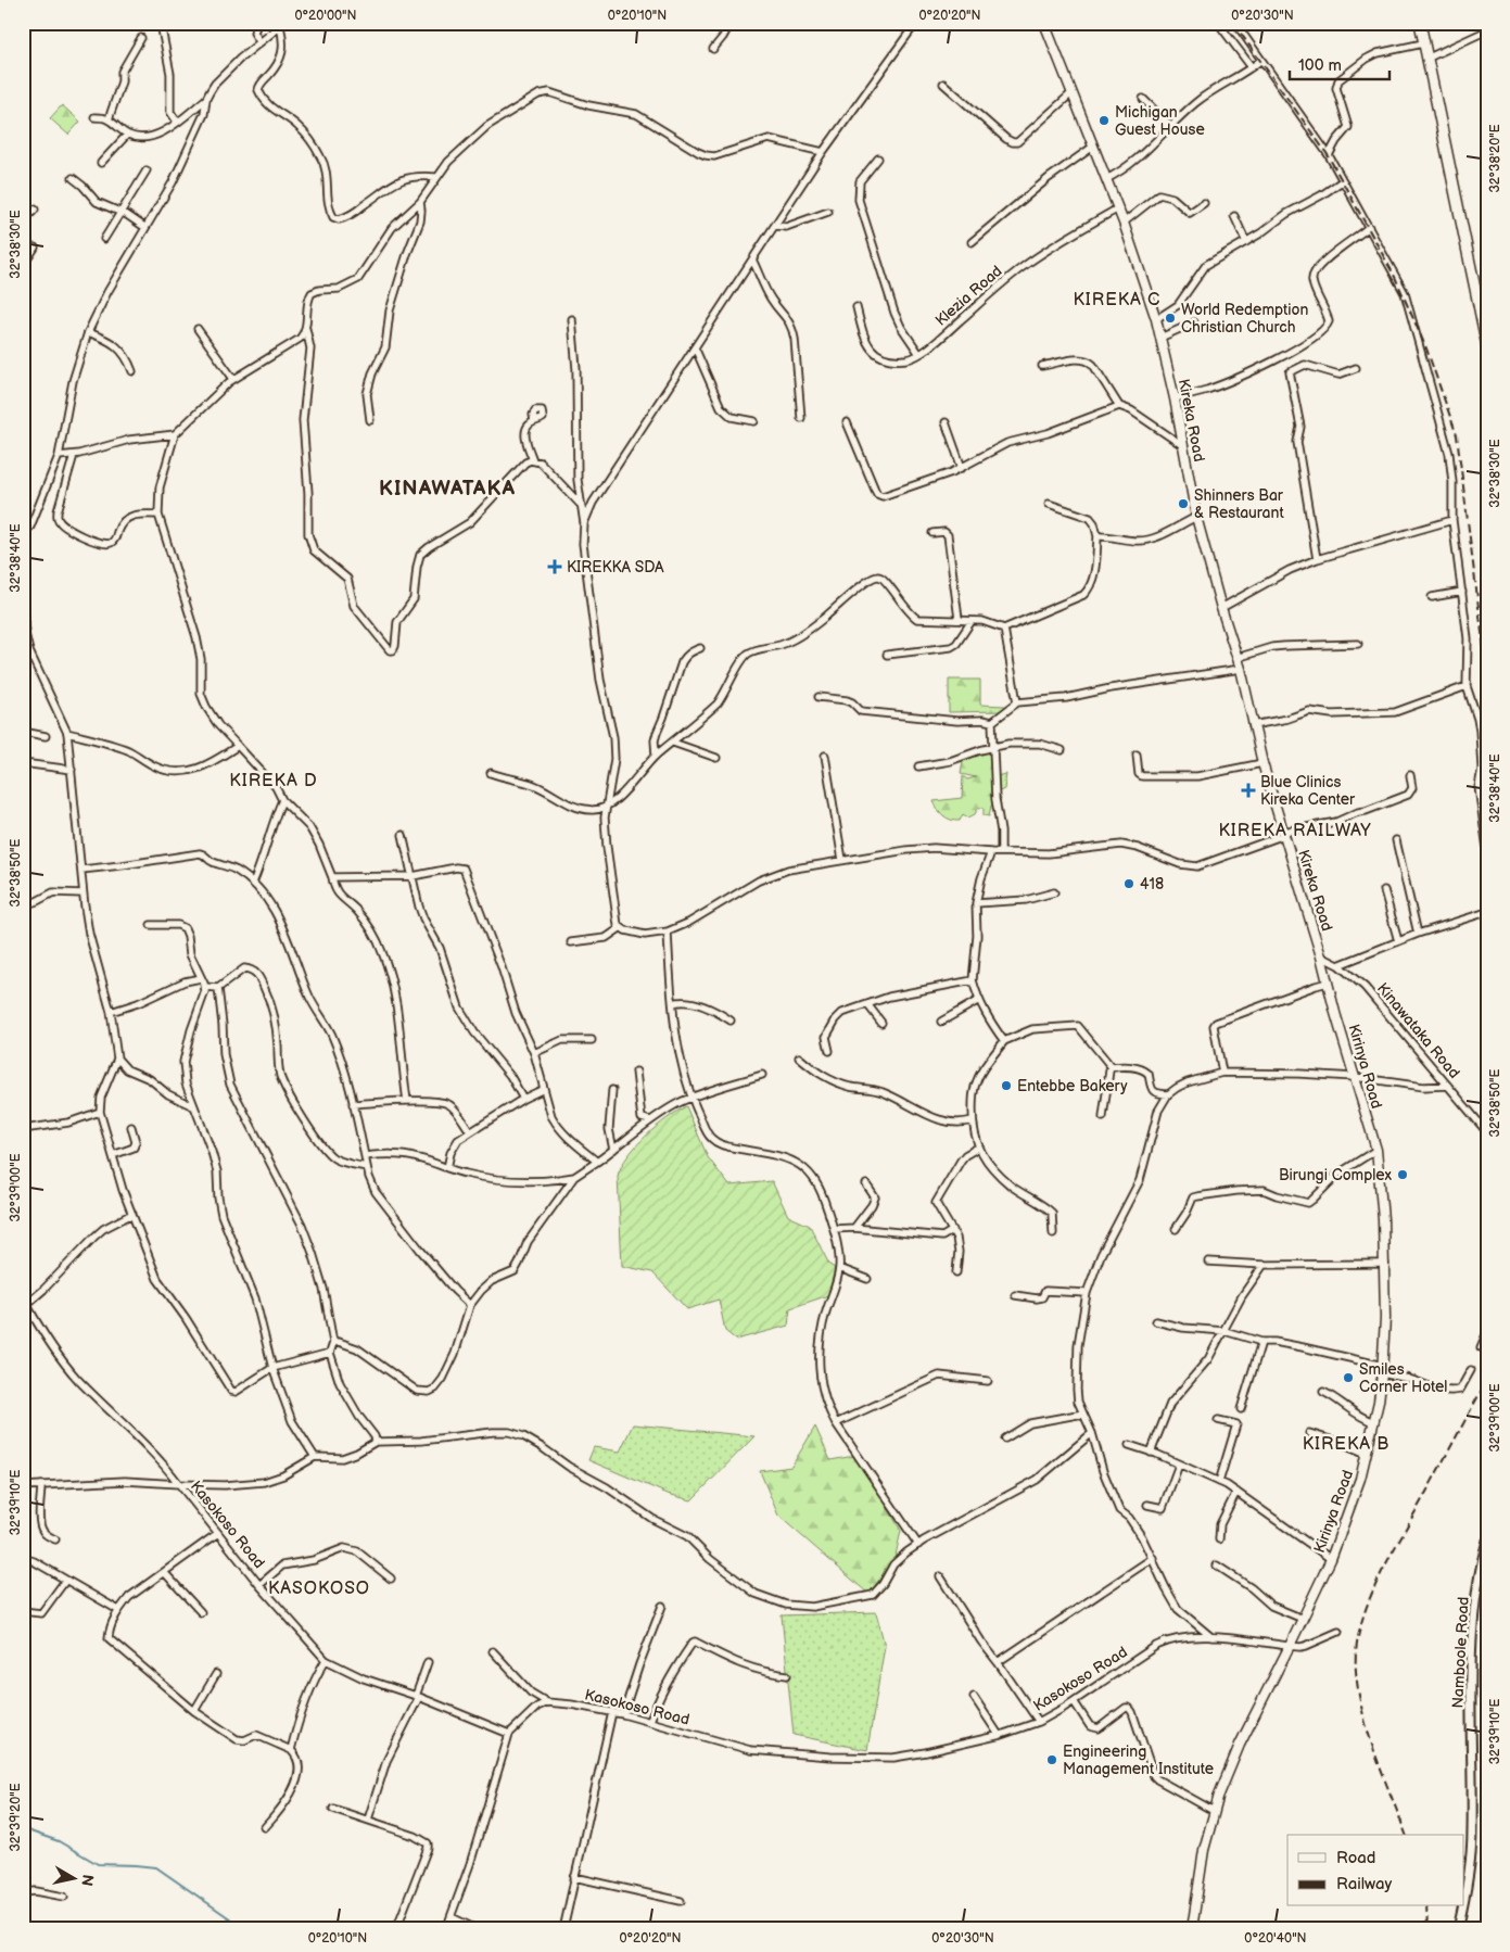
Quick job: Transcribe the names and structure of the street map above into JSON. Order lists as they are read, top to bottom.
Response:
{
  "streets": {
    "main road": ["Kireka Road", "Kirinya Road"],
    "street": [
      "Klezia Road",
      "Kinawataka Road",
      "Kasokoso Road",
      "Namboole Road"
    ]
  },
  "crossings": [
    ["Klezia Road", "Kireka Road"],
    ["Kireka Road", "Kinawataka Road"],
    ["Kireka Road", "Kirinya Road"],
    ["Kinawataka Road", "Kirinya Road"],
    ["Kirinya Road", "Kasokoso Road"]
  ],
  "districts": [
    "KIREKA C",
    "KINAWATAKA",
    "KIREKA D",
    "KIREKA RAILWAY",
    "KIREKA B",
    "KASOKOSO"
  ],
  "places": {
    "other": [
      "Michigan Guest House",
      "World Redemption Christian Church",
      "Shinners Bar & Restaurant",
      "418",
      "Entebbe Bakery",
      "Birungi Complex",
      "Smiles Corner Hotel",
      "Engineering Management Institute"
    ],
    "health": ["KIREKKA SDA", "Blue Clinics Kireka Center"]
  },
  "legend": ["Road", "Railway"],
  "scale_bar": "100 m",
  "north": "right",
  "coordinates": [
    "0°20'00\"N",
    "0°20'10\"N",
    "0°20'20\"N",
    "0°20'30\"N",
    "32°38'20\"E",
    "32°38'30\"E",
    "32°38'40\"E",
    "32°38'50\"E",
    "32°39'00\"E",
    "32°39'10\"E",
    "32°39'20\"E",
    "0°20'40\"N"
  ]
}
